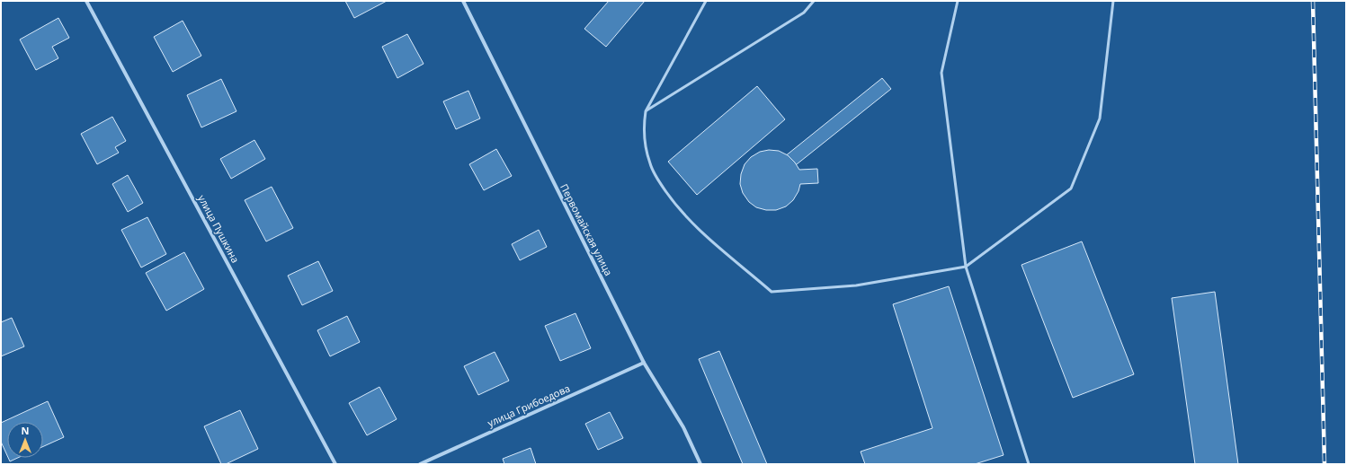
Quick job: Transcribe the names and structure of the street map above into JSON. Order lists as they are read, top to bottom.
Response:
{
  "streets": {
    "street": ["улица Пушкина", "Первомайская улица", "улица Грибоедова"]
  },
  "crossings": [
    ["Первомайская улица", "улица Грибоедова"]
  ],
  "north": "top"
}
